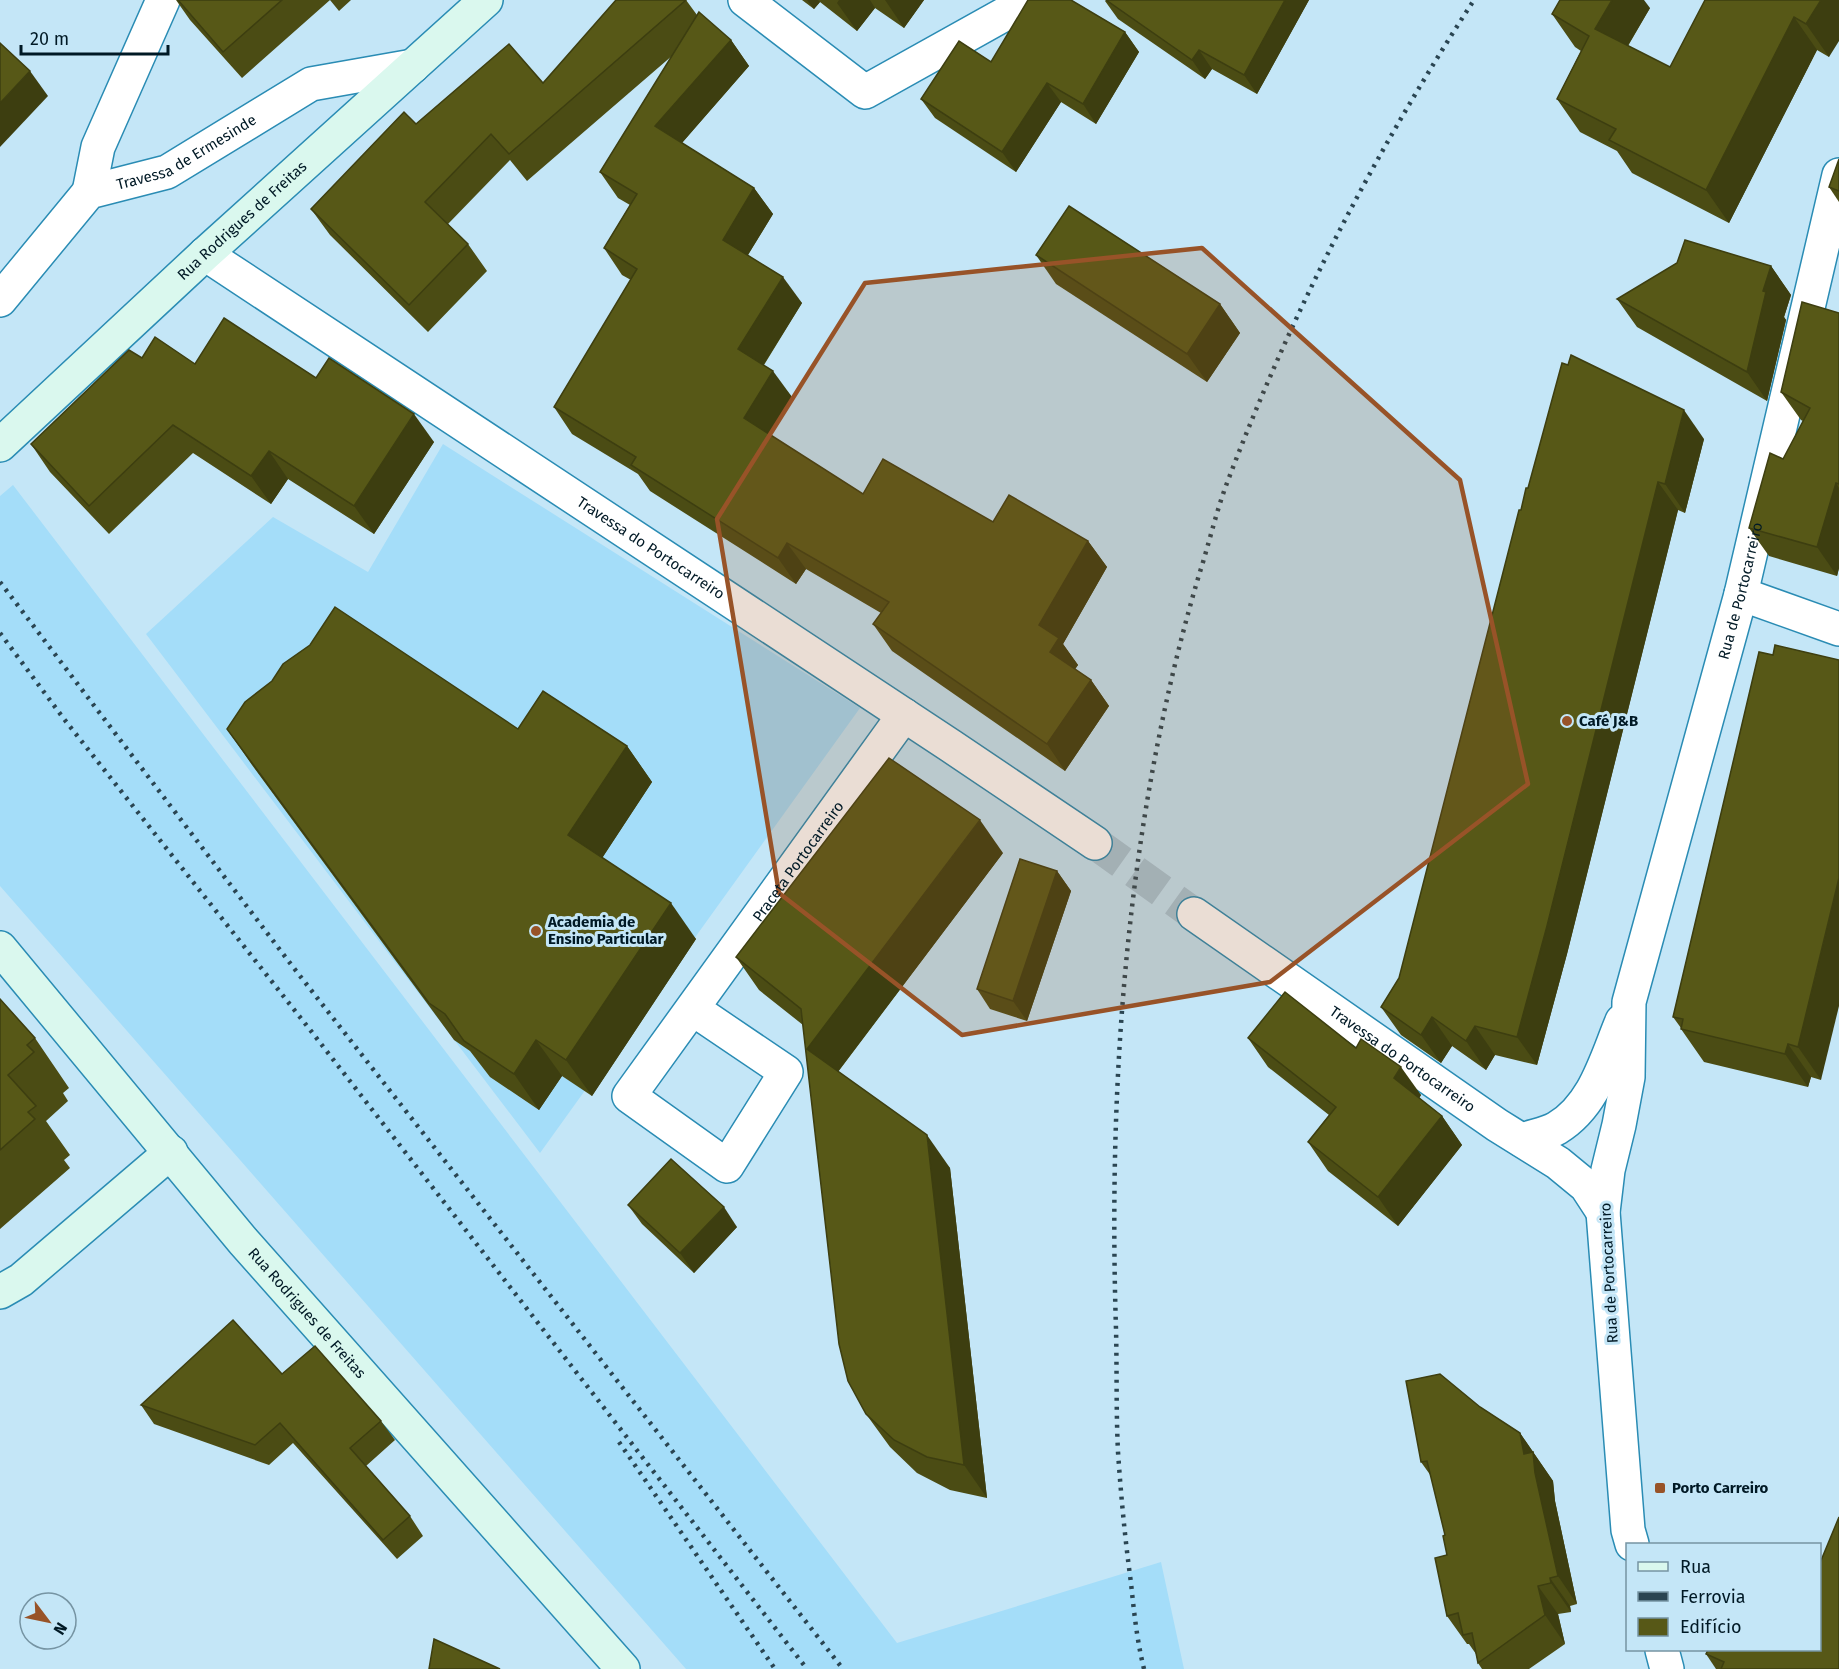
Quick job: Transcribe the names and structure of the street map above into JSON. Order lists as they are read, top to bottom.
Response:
{
  "streets": {
    "main road": ["Rua Rodrigues de Freitas"],
    "street": [
      "Travessa de Ermesinde",
      "Travessa do Portocarreiro",
      "Rua de Portocarreiro",
      "Praceta Portocarreiro"
    ]
  },
  "crossings": [
    ["Travessa de Ermesinde", "Rua Rodrigues de Freitas"],
    ["Rua Rodrigues de Freitas", "Travessa do Portocarreiro"],
    ["Travessa do Portocarreiro", "Rua de Portocarreiro"],
    ["Travessa do Portocarreiro", "Praceta Portocarreiro"]
  ],
  "places": {
    "other": ["Café J&B", "Academia de Ensino Particular"],
    "transit": ["Porto Carreiro"]
  },
  "legend": ["Rua", "Ferrovia", "Edifício"],
  "scale_bar": "20 m",
  "north": "bottom right"
}
